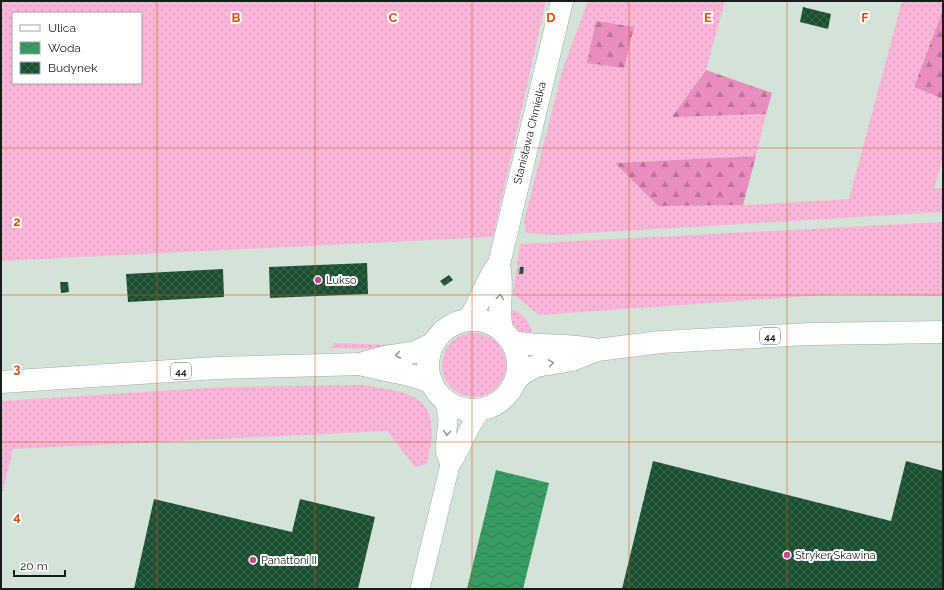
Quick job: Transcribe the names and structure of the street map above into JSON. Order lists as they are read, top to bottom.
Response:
{
  "streets": {
    "main road": ["Stanisława Chmielka", "44"]
  },
  "crossings": [
    ["Stanisława Chmielka", "44"]
  ],
  "places": ["Lukso", "Stryker Skawina", "Panattoni II"],
  "legend": ["Ulica", "Woda", "Budynek"],
  "scale_bar": "20 m",
  "grid": {
    "columns": [
      "B",
      "C",
      "D",
      "E",
      "F"
    ],
    "rows": ["2", "3", "4"]
  }
}
